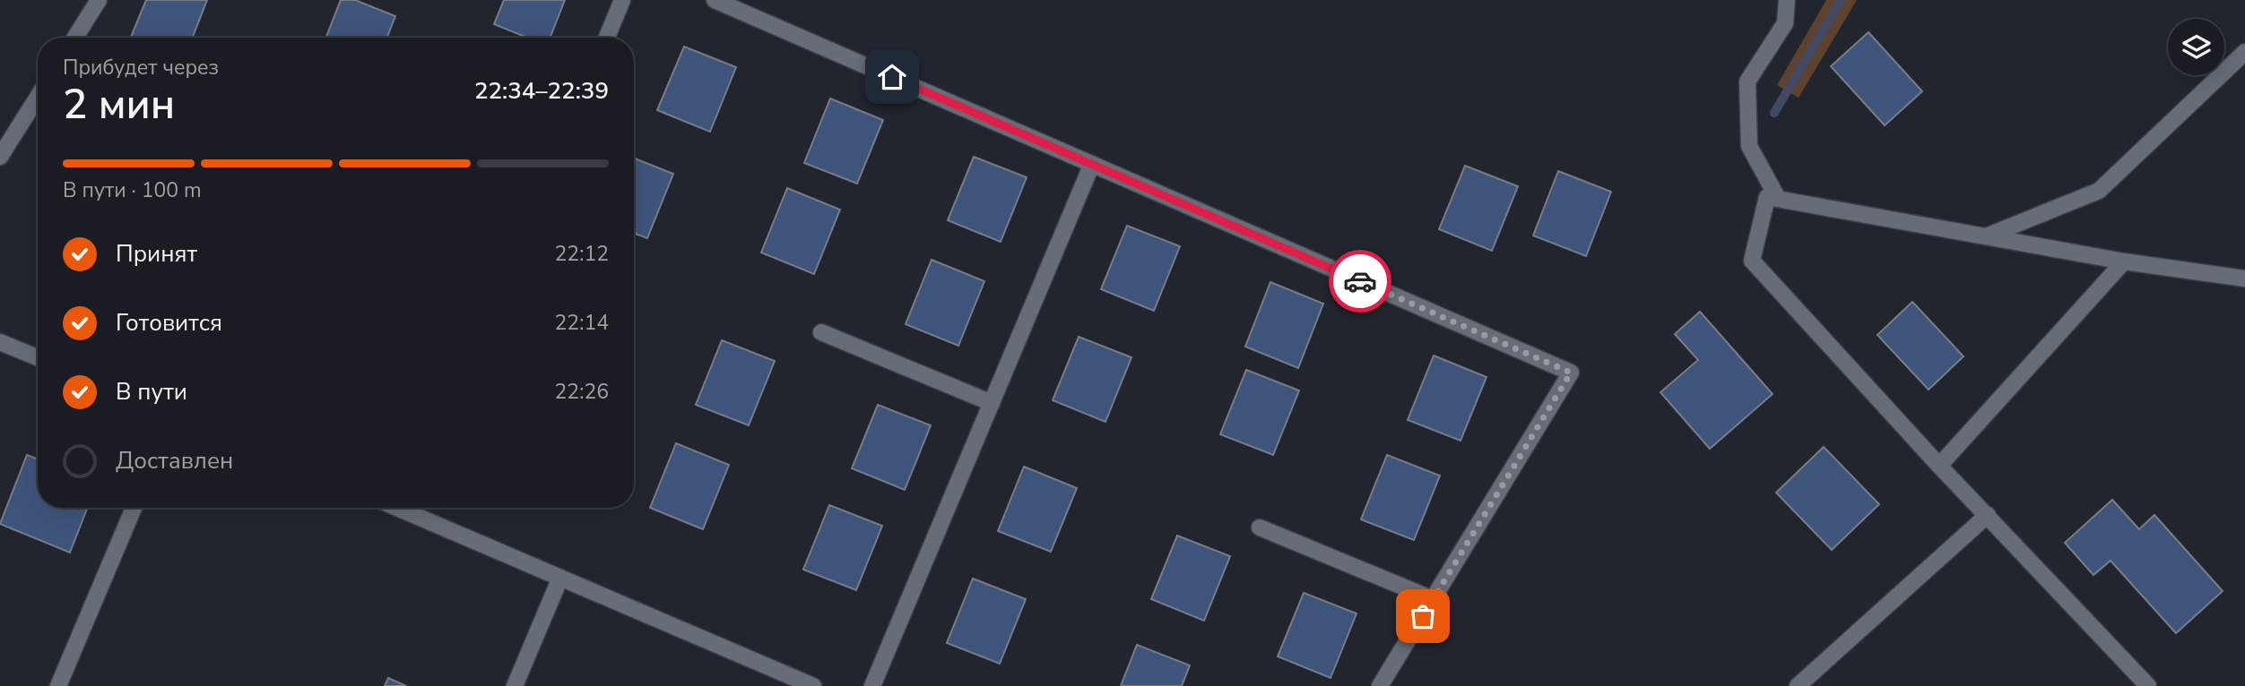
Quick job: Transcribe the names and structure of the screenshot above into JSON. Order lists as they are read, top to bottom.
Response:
{
  "page": {
    "heading": ["2 мин", "Прибудет через", "22:34–22:39"],
    "bar": "В пути · 100 m",
    "list": [
      ["Принят", "22:12"],
      ["Готовится", "22:14"],
      ["В пути", "22:26"],
      "Доставлен"
    ]
  }
}
